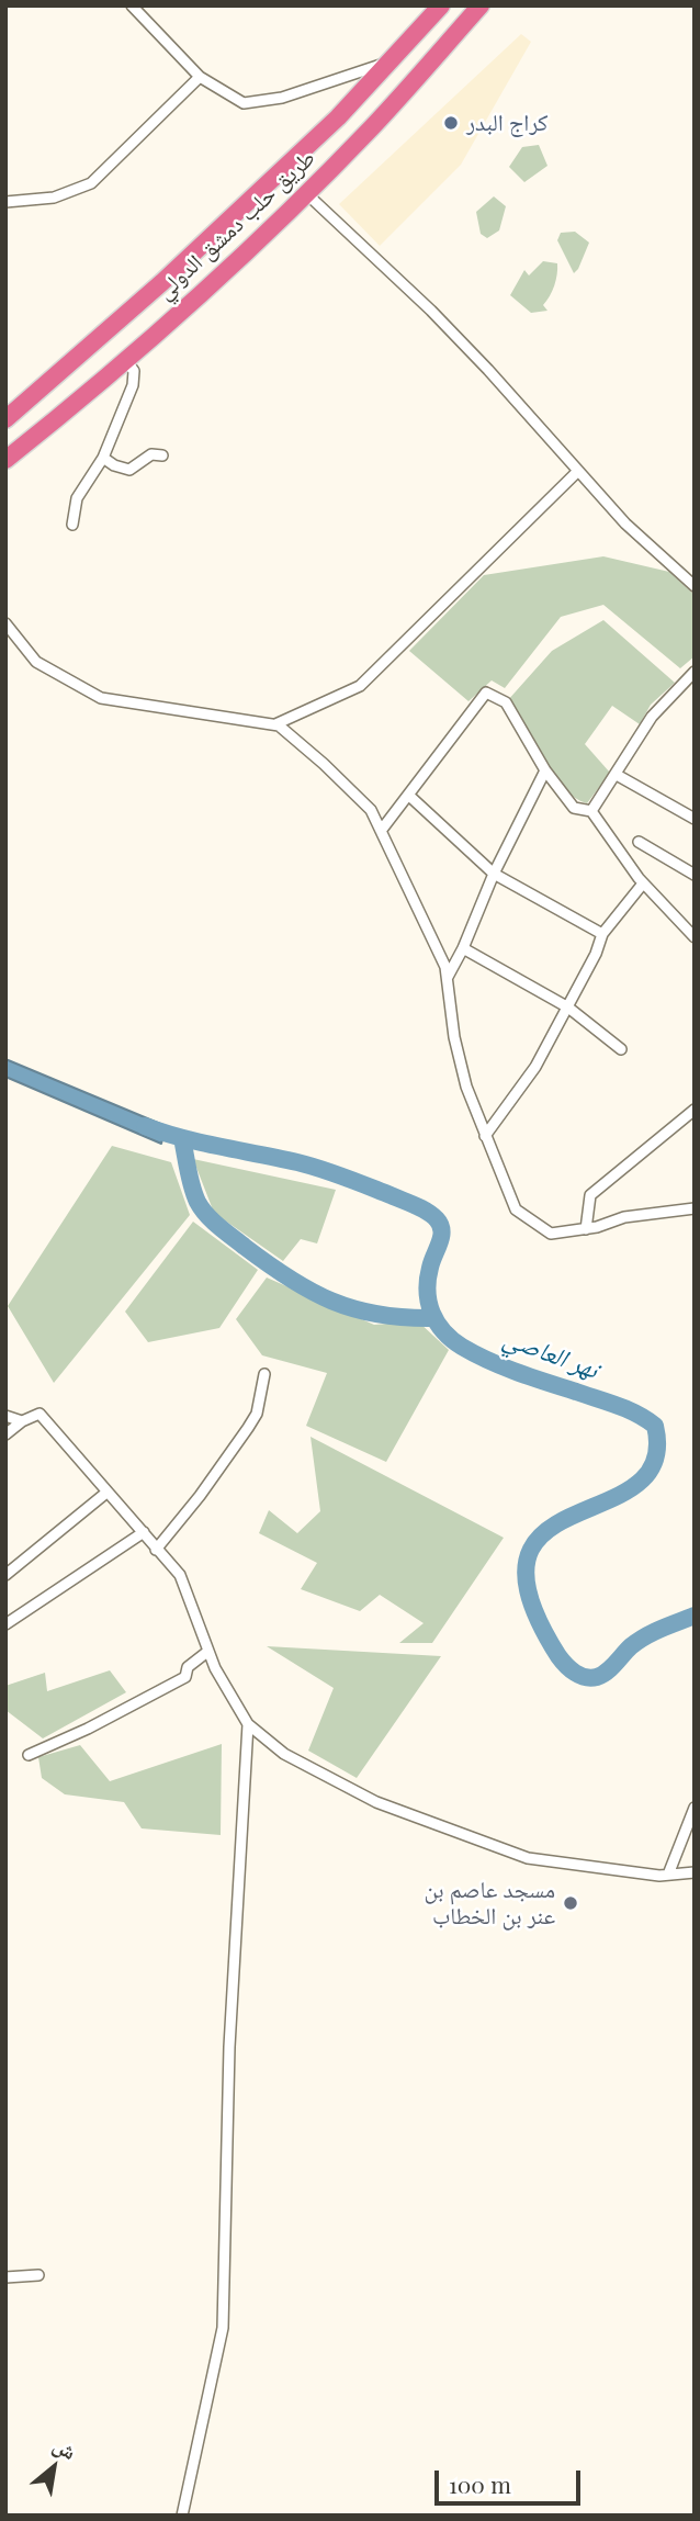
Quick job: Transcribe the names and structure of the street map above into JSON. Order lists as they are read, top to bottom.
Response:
{
  "streets": {
    "highway": ["طريق حلب دمشق الدولي"]
  },
  "water": ["نهر العاصي"],
  "places": ["كراج البدر", "مسجد عاصم بن عنر بن الخطاب"],
  "scale_bar": "100 m",
  "north": "top right"
}
